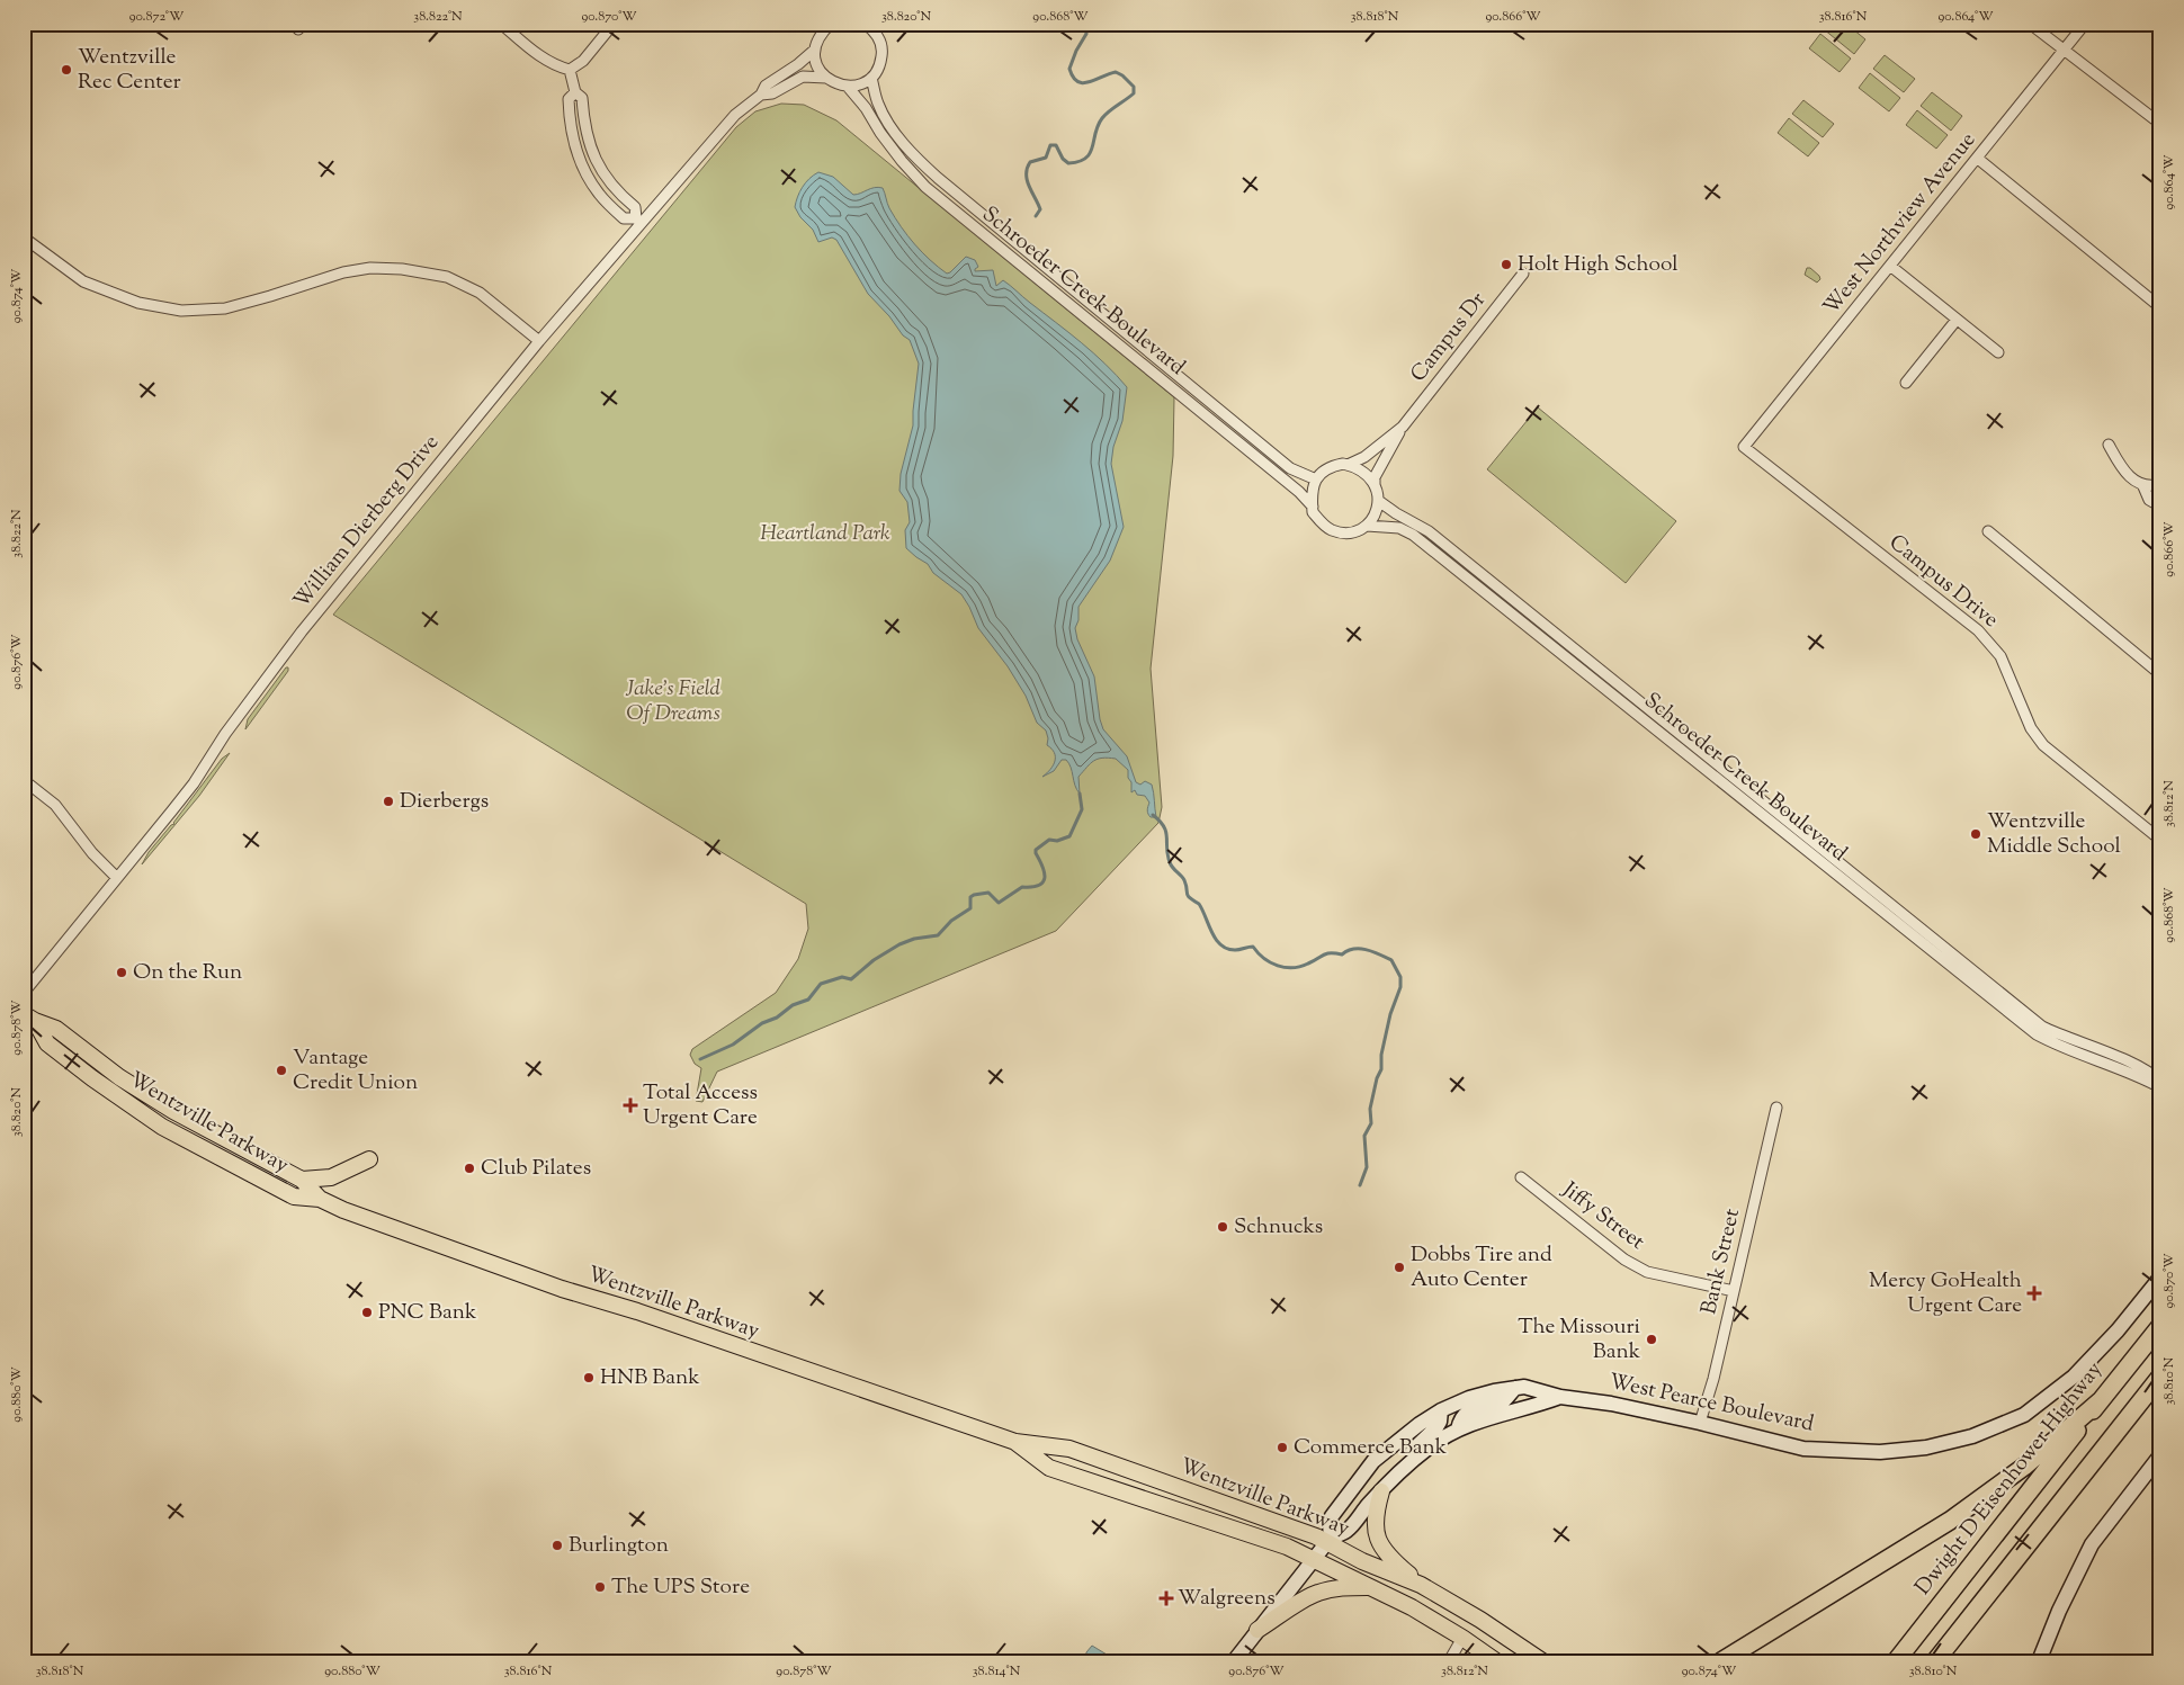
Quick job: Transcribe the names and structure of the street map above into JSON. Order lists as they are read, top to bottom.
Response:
{
  "streets": {
    "highway": ["Dwight D Eisenhower Highway"],
    "main road": ["Wentzville Parkway", "West Pearce Boulevard"],
    "street": [
      "West Northview Avenue",
      "Schroeder Creek Boulevard",
      "Campus Dr",
      "William Dierberg Drive",
      "Campus Drive",
      "Jiffy Street",
      "Bank Street"
    ]
  },
  "crossings": [
    ["West Northview Avenue", "Campus Drive"],
    ["Schroeder Creek Boulevard", "Campus Dr"],
    ["Wentzville Parkway", "West Pearce Boulevard"],
    ["Jiffy Street", "Bank Street"],
    ["Bank Street", "West Pearce Boulevard"]
  ],
  "parks": ["Heartland Park", "Jake's Field Of Dreams"],
  "places": {
    "other": [
      "Wentzville Rec Center",
      "Holt High School",
      "Dierbergs",
      "Wentzville Middle School",
      "On the Run",
      "Vantage Credit Union",
      "Club Pilates",
      "Schnucks",
      "Dobbs Tire and Auto Center",
      "PNC Bank",
      "The Missouri Bank",
      "HNB Bank",
      "Commerce Bank",
      "Burlington",
      "The UPS Store"
    ],
    "health": ["Total Access Urgent Care", "Mercy GoHealth Urgent Care", "Walgreens"]
  },
  "coordinates": [
    "90.872°W",
    "38.822°N",
    "90.870°W",
    "38.820°N",
    "90.868°W",
    "38.818°N",
    "90.866°W",
    "38.816°N",
    "90.864°W",
    "90.874°W",
    "90.876°W",
    "38.812°N",
    "90.878°W",
    "38.810°N",
    "90.880°W",
    "38.814°N"
  ]
}
